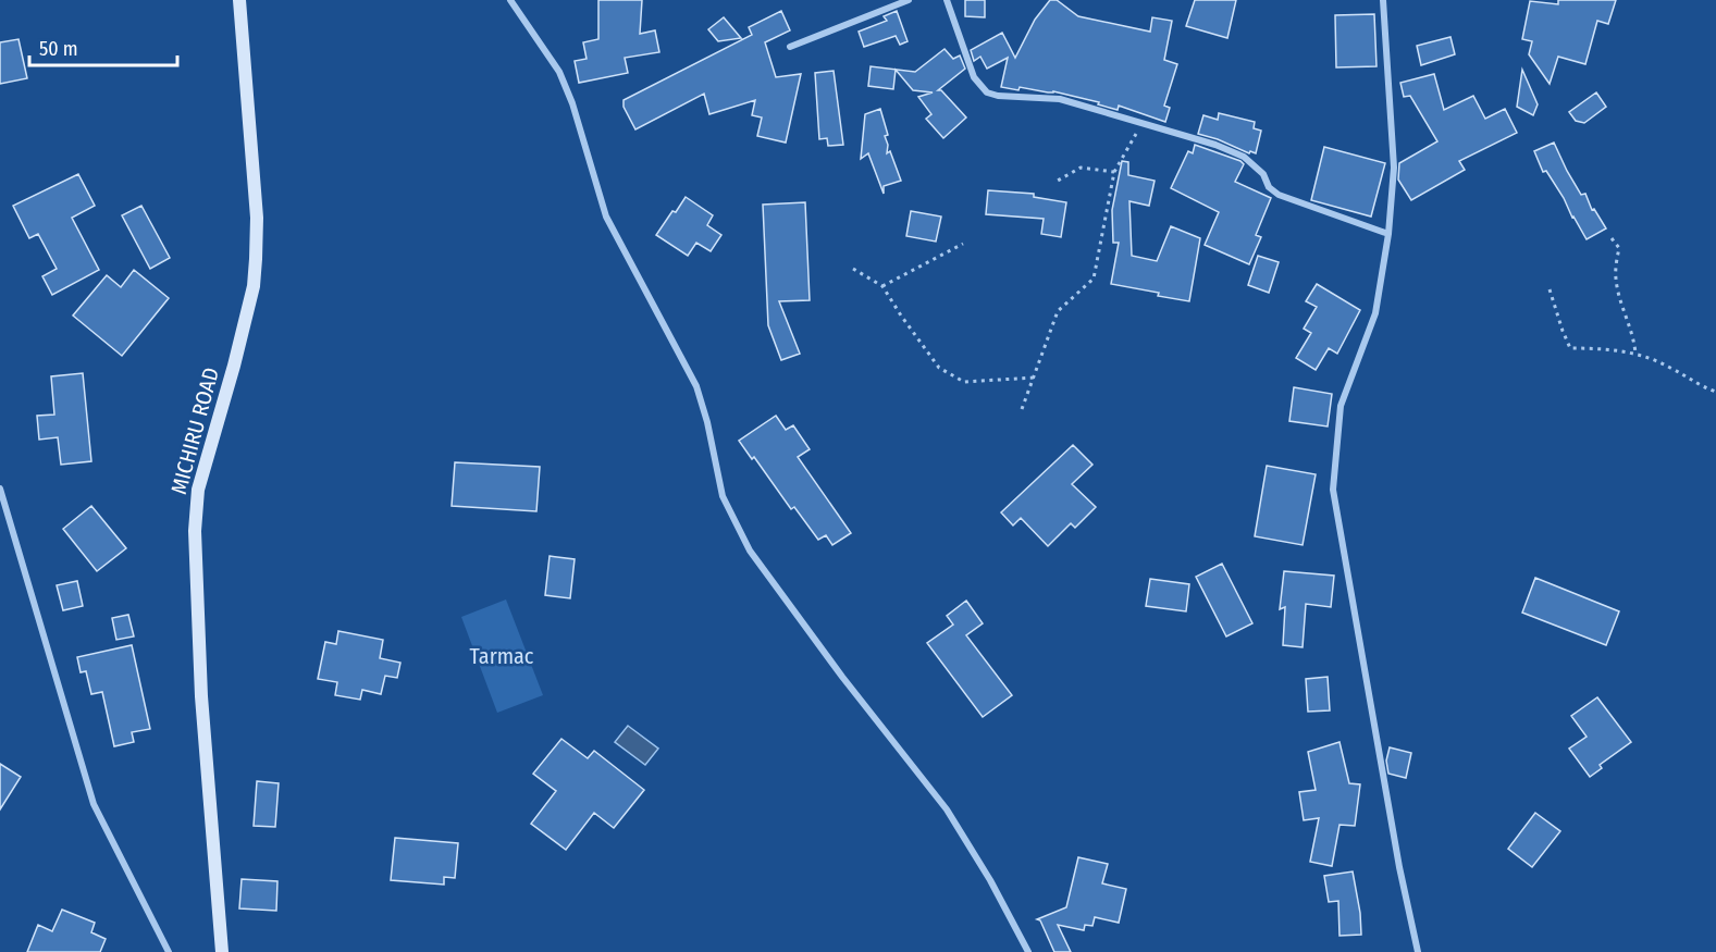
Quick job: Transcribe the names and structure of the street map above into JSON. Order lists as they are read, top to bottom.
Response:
{
  "streets": {
    "street": ["MICHIRU ROAD"]
  },
  "parks": ["Tarmac"],
  "scale_bar": "50 m"
}
